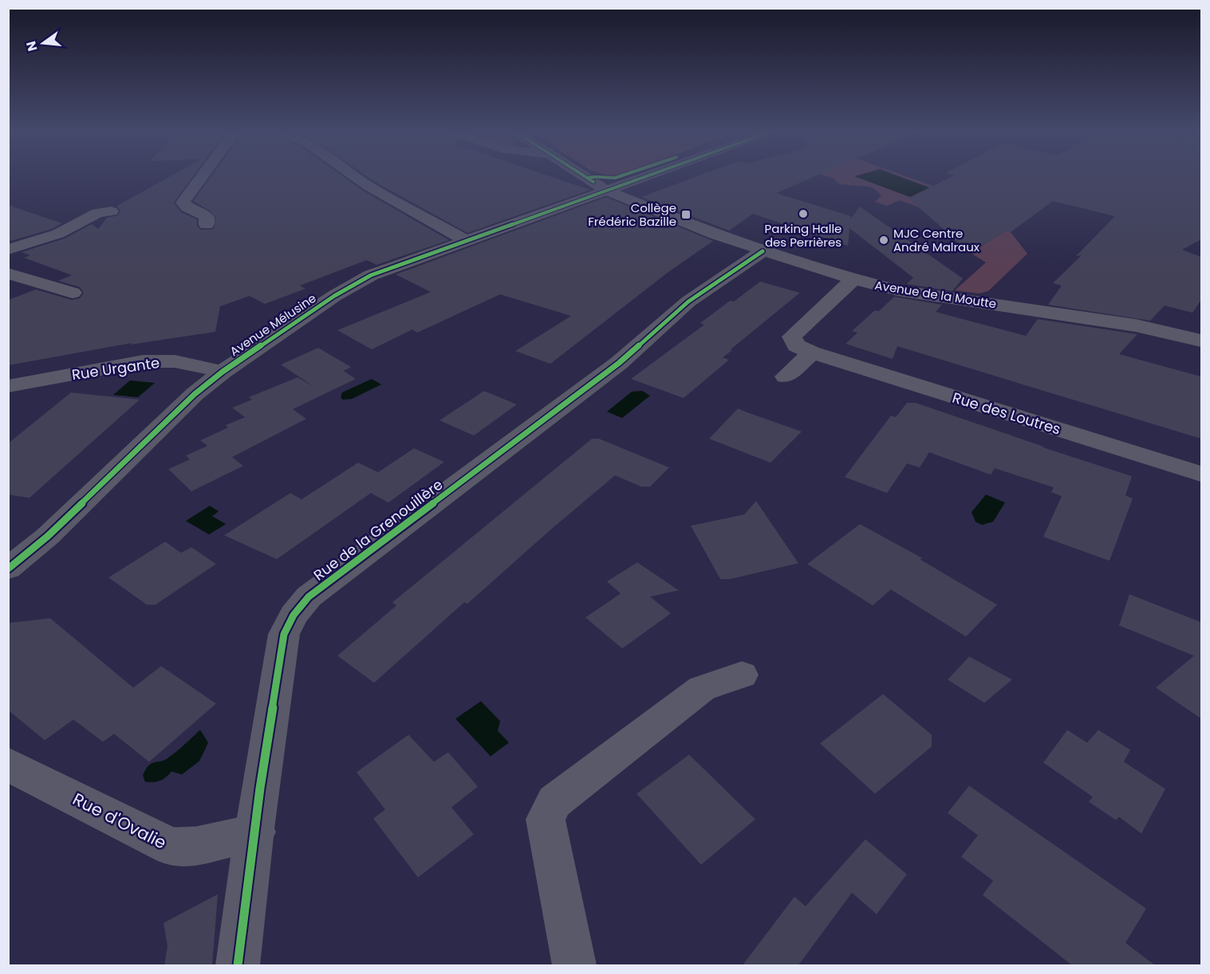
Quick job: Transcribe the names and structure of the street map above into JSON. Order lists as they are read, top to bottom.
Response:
{
  "streets": {
    "street": [
      "Avenue de la Moutte",
      "Avenue Mélusine",
      "Rue Urgante",
      "Rue des Loutres",
      "Rue de la Grenouillère",
      "Rue d'Ovalie"
    ]
  },
  "crossings": [
    ["Avenue de la Moutte", "Avenue Mélusine"],
    ["Avenue de la Moutte", "Rue des Loutres"],
    ["Avenue de la Moutte", "Rue de la Grenouillère"],
    ["Avenue Mélusine", "Rue Urgante"],
    ["Rue de la Grenouillère", "Rue d'Ovalie"]
  ],
  "places": {
    "other": ["Parking Halle des Perrières", "MJC Centre André Malraux"],
    "transit": ["Collège Frédéric Bazille"]
  },
  "north": "left"
}
